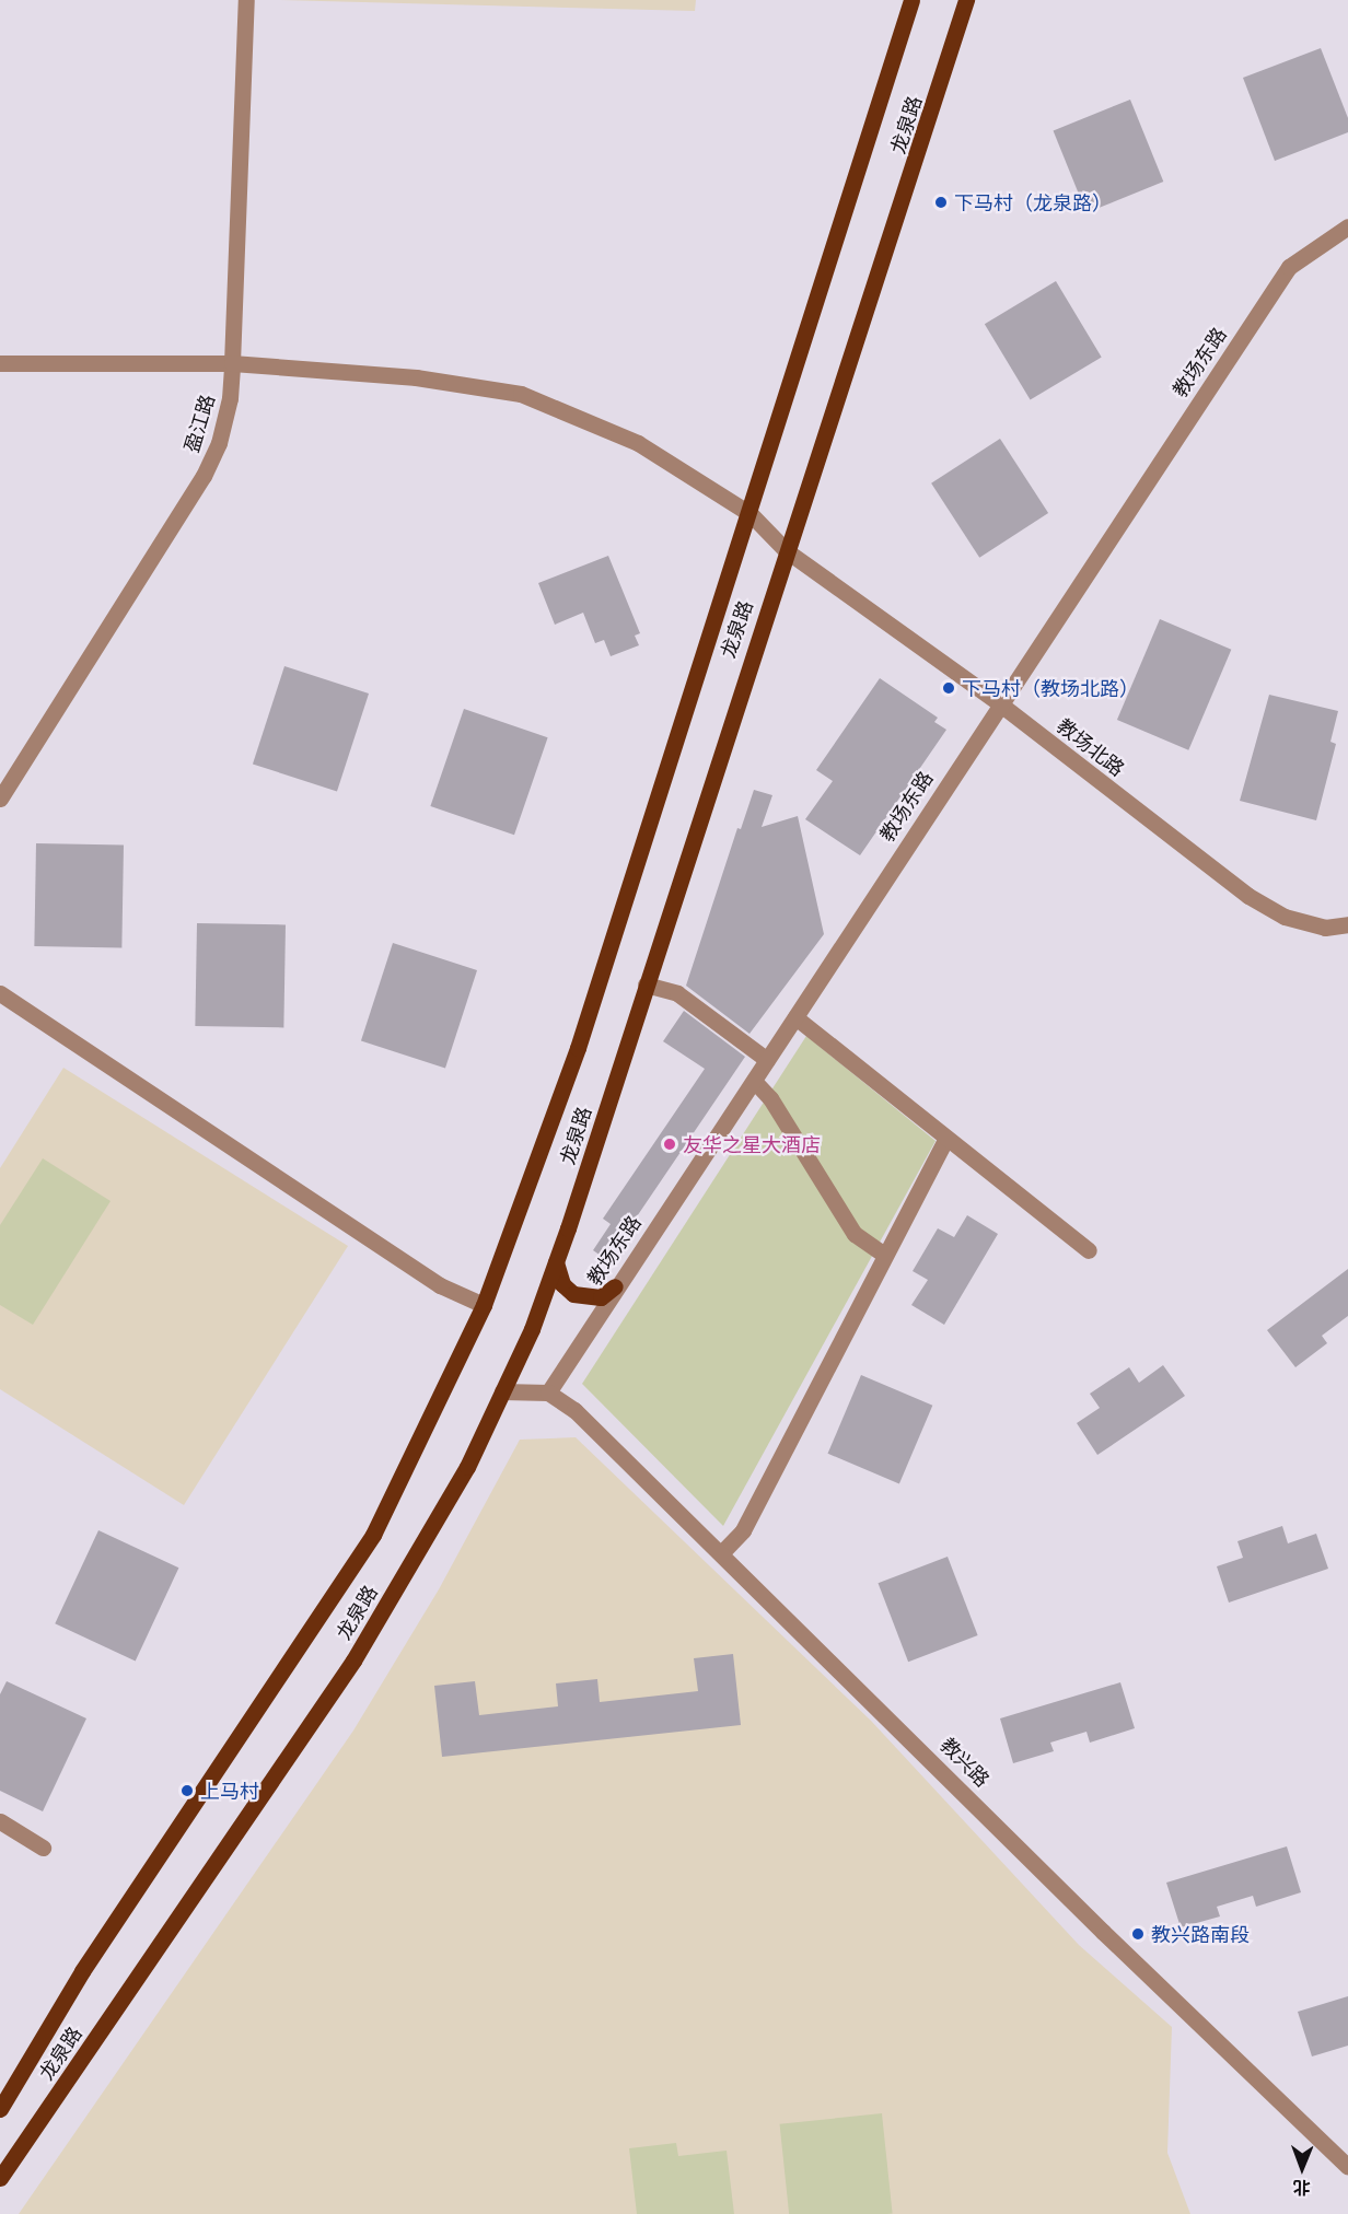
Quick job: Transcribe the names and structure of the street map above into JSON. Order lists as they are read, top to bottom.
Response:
{
  "streets": {
    "main road": ["龙泉路"],
    "street": [
      "教场东路",
      "盈江路",
      "教场北路",
      "教兴路"
    ]
  },
  "crossings": [
    ["龙泉路", "教场北路"],
    ["教场东路", "教场北路"],
    ["教场东路", "教兴路"],
    ["盈江路", "教场北路"]
  ],
  "places": [
    "下马村（龙泉路）",
    "下马村（教场北路）",
    "友华之星大酒店",
    "上马村",
    "教兴路南段"
  ],
  "north": "bottom"
}
